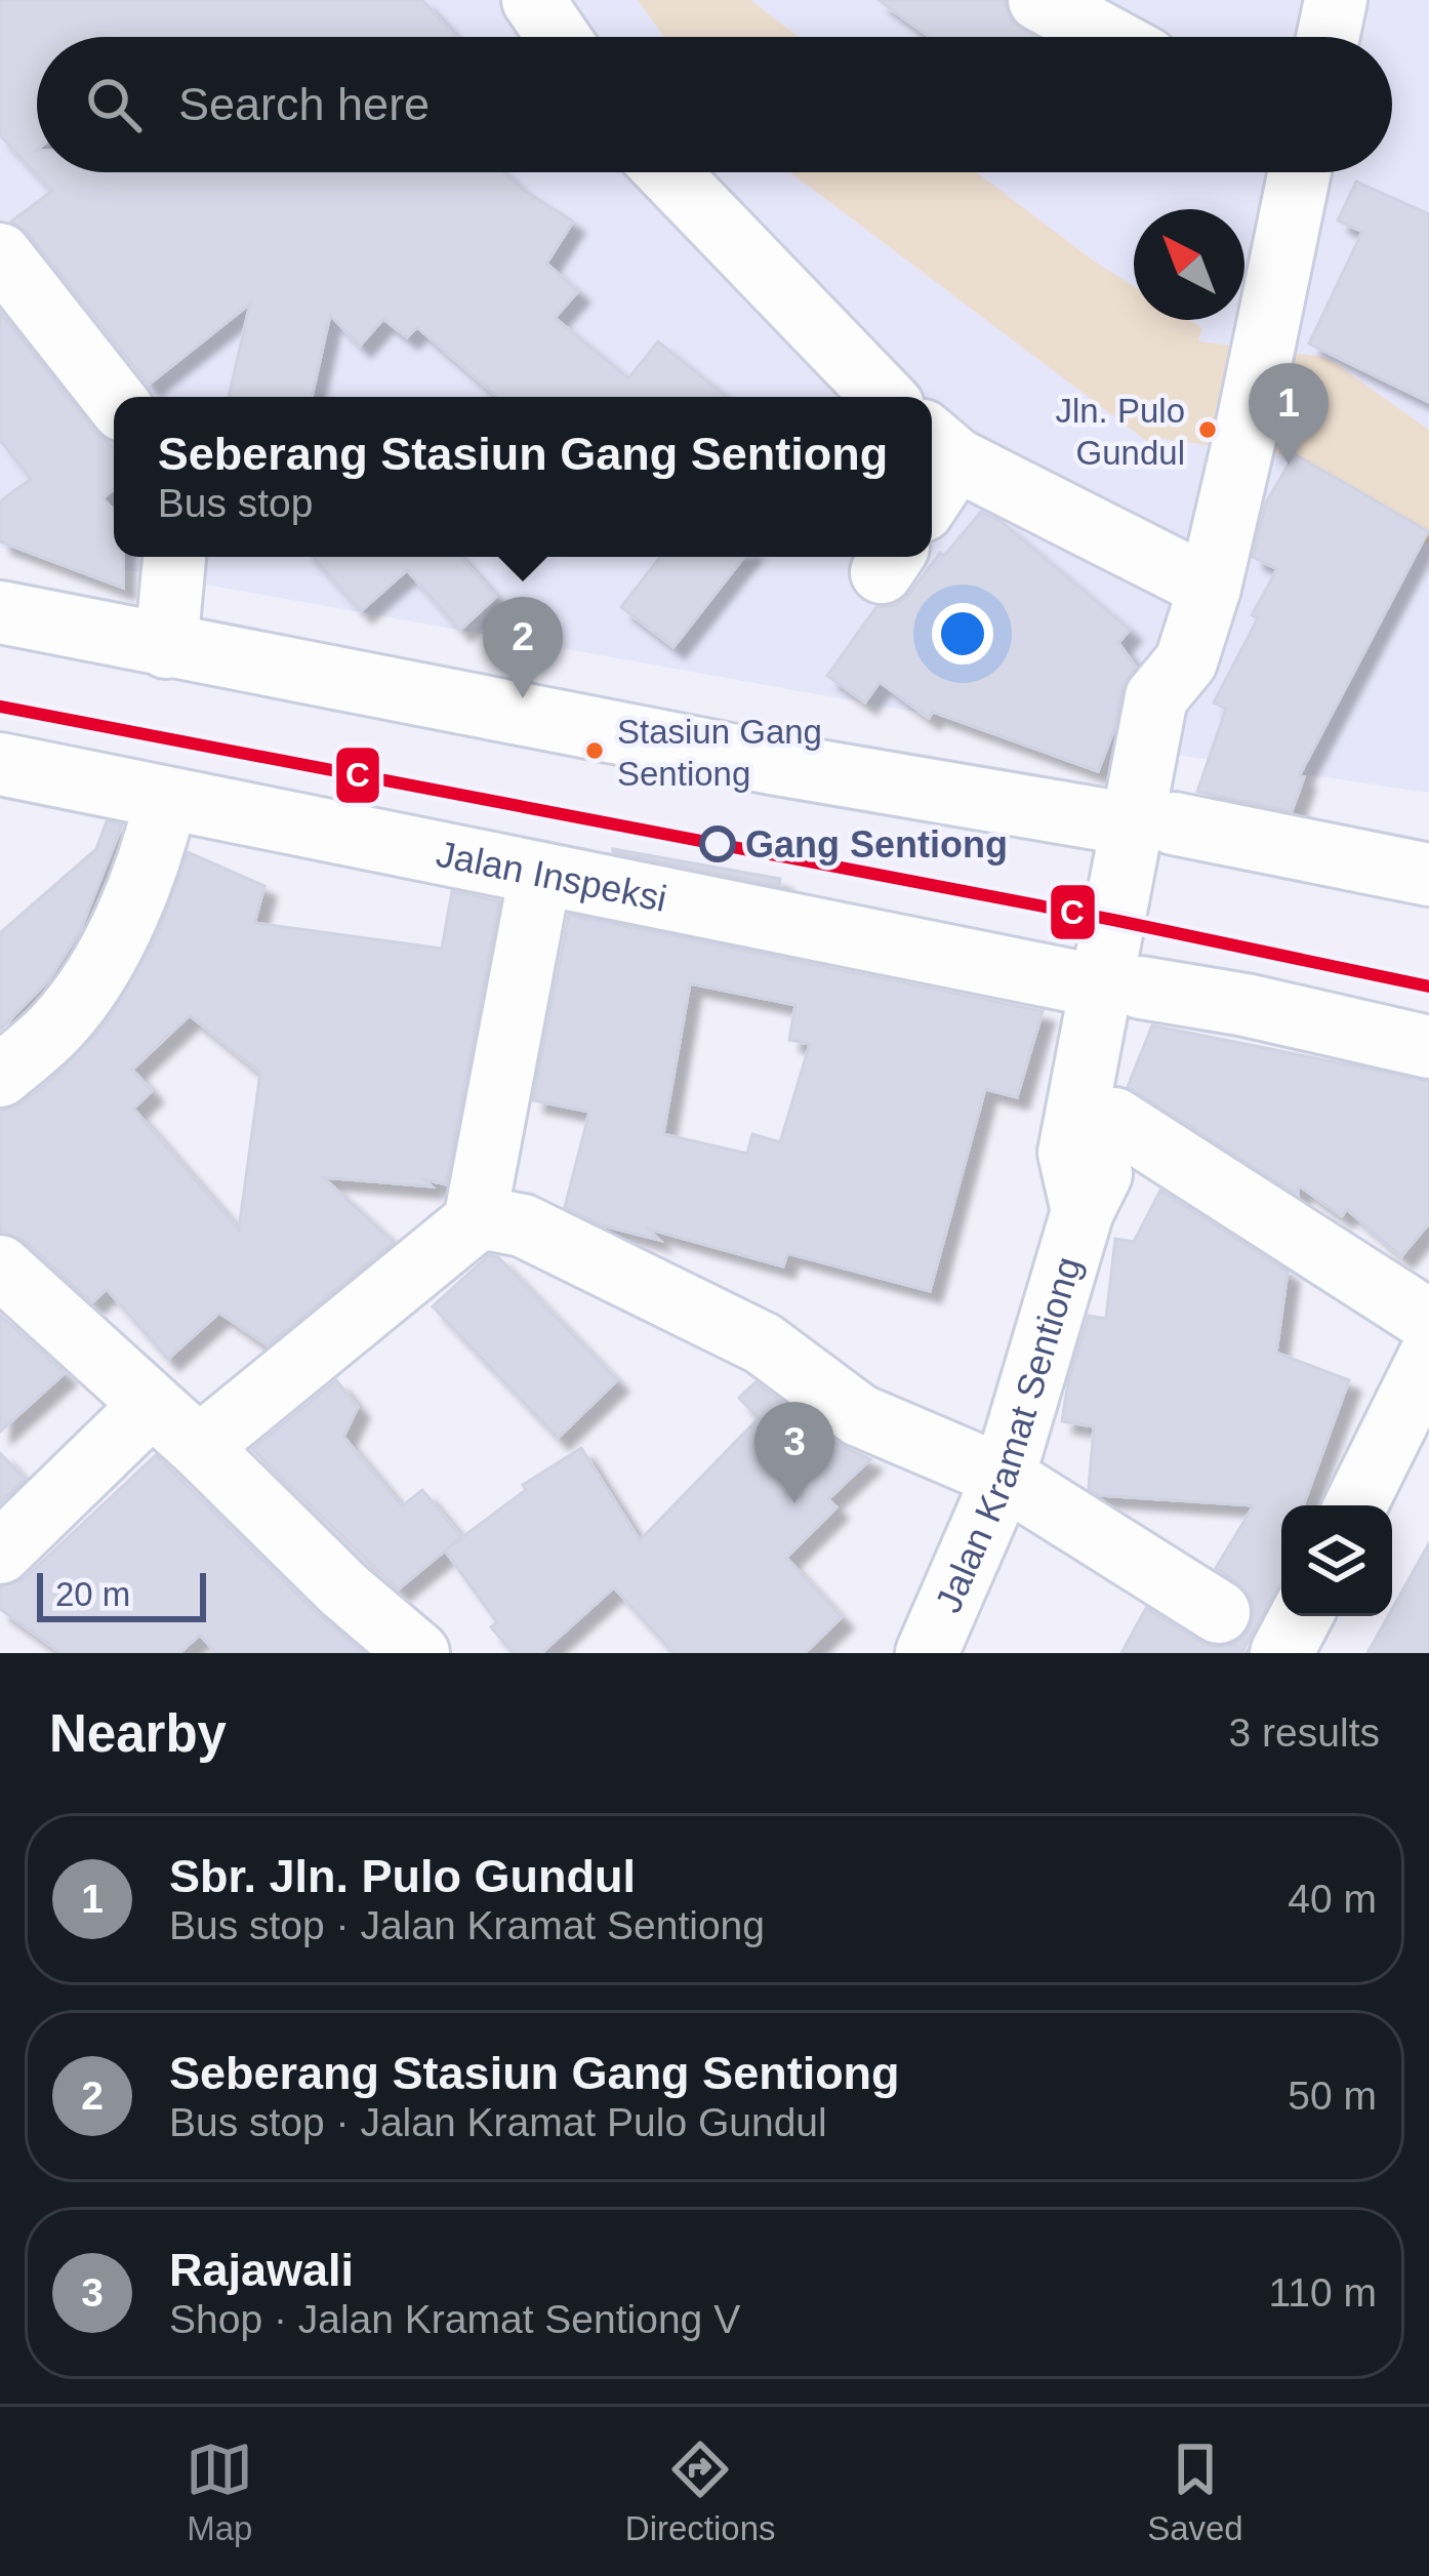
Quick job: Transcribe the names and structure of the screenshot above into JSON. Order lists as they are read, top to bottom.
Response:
{
  "streets": {
    "street": ["Jalan Inspeksi", "Jalan Kramat Sentiong"]
  },
  "crossings": [
    ["Jalan Inspeksi", "Jalan Kramat Sentiong"]
  ],
  "places": ["Jln. Pulo Gundul", "Stasiun Gang Sentiong", "Gang Sentiong"],
  "lines": ["transit line C"],
  "scale_bar": "20 m",
  "north": "top left",
  "page": {
    "search": "Search here",
    "pins": ["1", "2", "3"],
    "popup": ["Seberang Stasiun Gang Sentiong", "Bus stop"],
    "scale": "20 m",
    "heading": ["Nearby", "3 results"],
    "list": [
      {
        "mark": "1",
        "name": "Sbr. Jln. Pulo Gundul",
        "note": "Bus stop · Jalan Kramat Sentiong",
        "value": "40 m"
      },
      {
        "mark": "2",
        "name": "Seberang Stasiun Gang Sentiong",
        "note": "Bus stop · Jalan Kramat Pulo Gundul",
        "value": "50 m"
      },
      {
        "mark": "3",
        "name": "Rajawali",
        "note": "Shop · Jalan Kramat Sentiong V",
        "value": "110 m"
      }
    ],
    "nav": ["Map", "Directions", "Saved"]
  }
}
